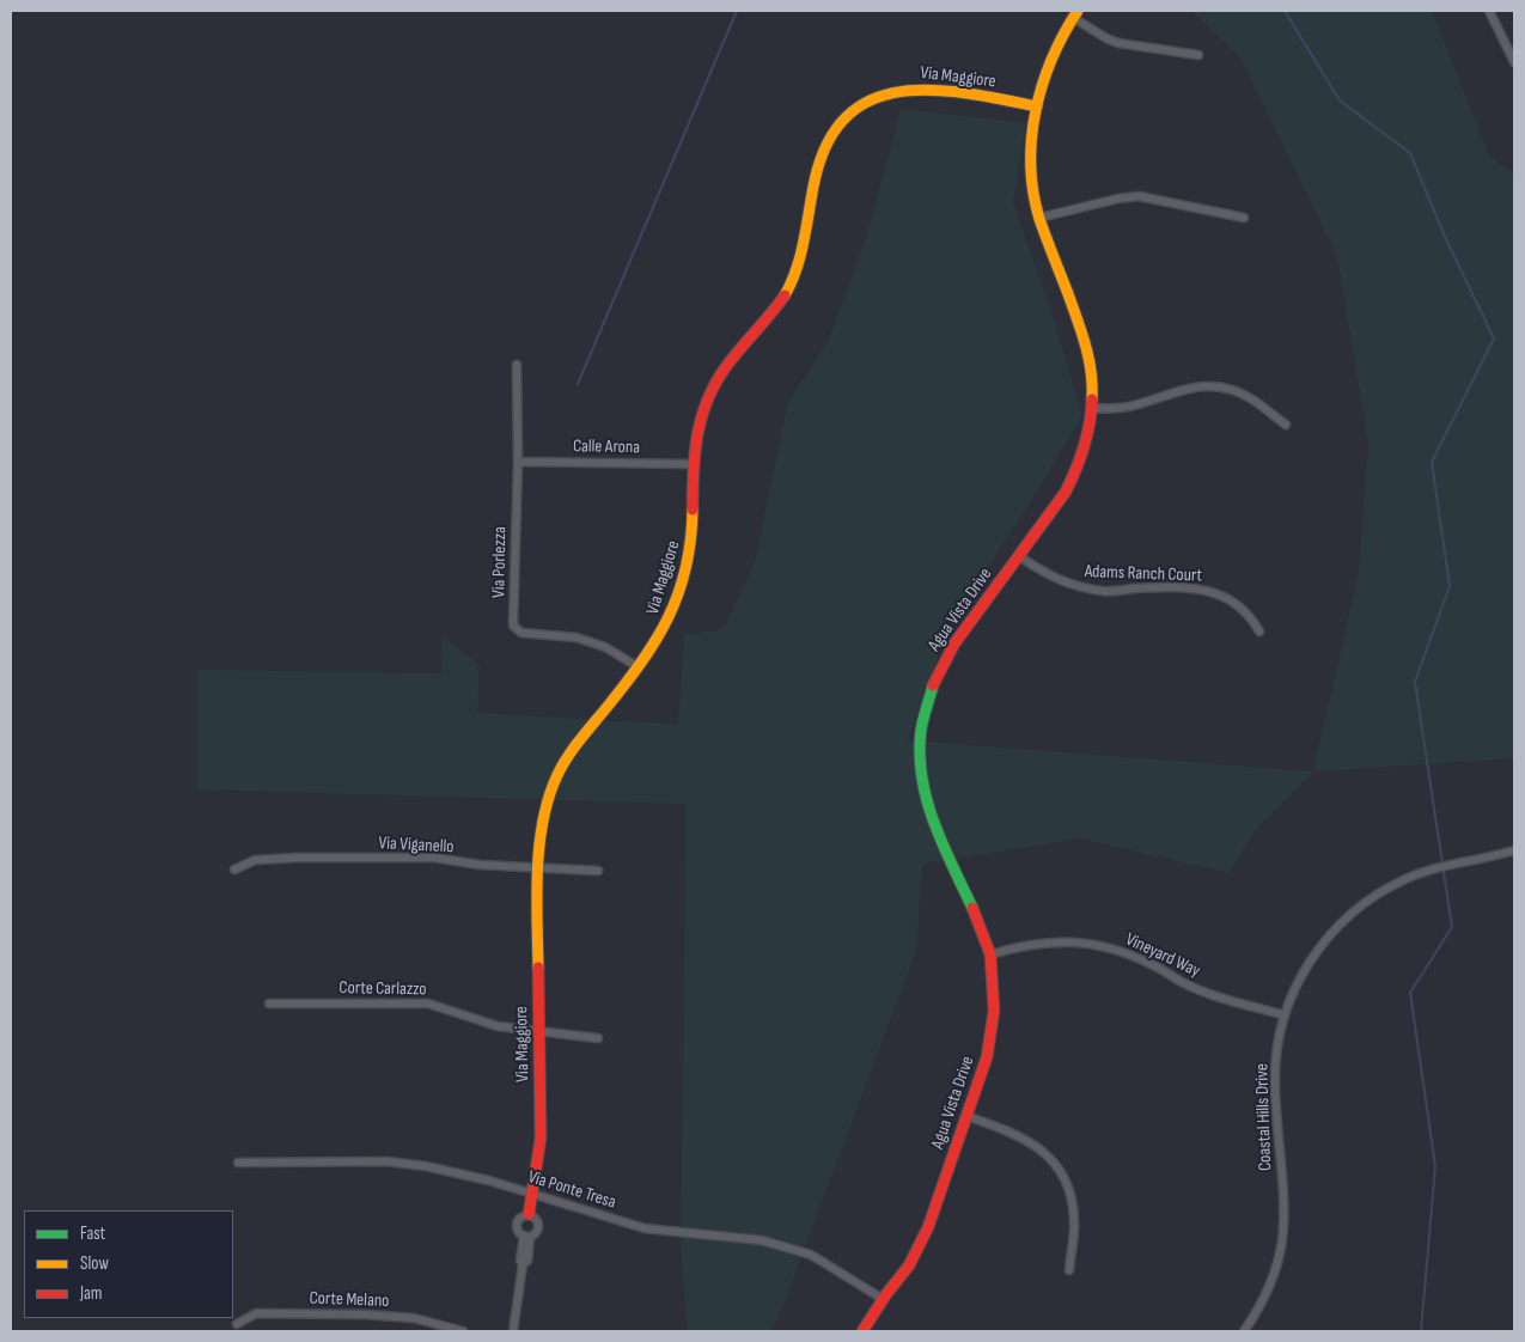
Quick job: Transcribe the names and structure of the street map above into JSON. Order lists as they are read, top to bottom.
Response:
{
  "streets": {
    "street": [
      "Via Maggiore",
      "Calle Arona",
      "Via Porlezza",
      "Adams Ranch Court",
      "Agua Vista Drive",
      "Via Viganello",
      "Vineyard Way",
      "Corte Carlazzo",
      "Coastal Hills Drive",
      "Via Ponte Tresa",
      "Corte Melano"
    ]
  },
  "crossings": [
    ["Via Maggiore", "Calle Arona"],
    ["Via Maggiore", "Via Porlezza"],
    ["Via Maggiore", "Agua Vista Drive"],
    ["Via Maggiore", "Via Viganello"],
    ["Via Maggiore", "Corte Carlazzo"],
    ["Via Maggiore", "Via Ponte Tresa"],
    ["Calle Arona", "Via Porlezza"],
    ["Adams Ranch Court", "Agua Vista Drive"],
    ["Agua Vista Drive", "Vineyard Way"],
    ["Agua Vista Drive", "Via Ponte Tresa"],
    ["Vineyard Way", "Coastal Hills Drive"]
  ],
  "legend": ["Fast", "Slow", "Jam"]
}
